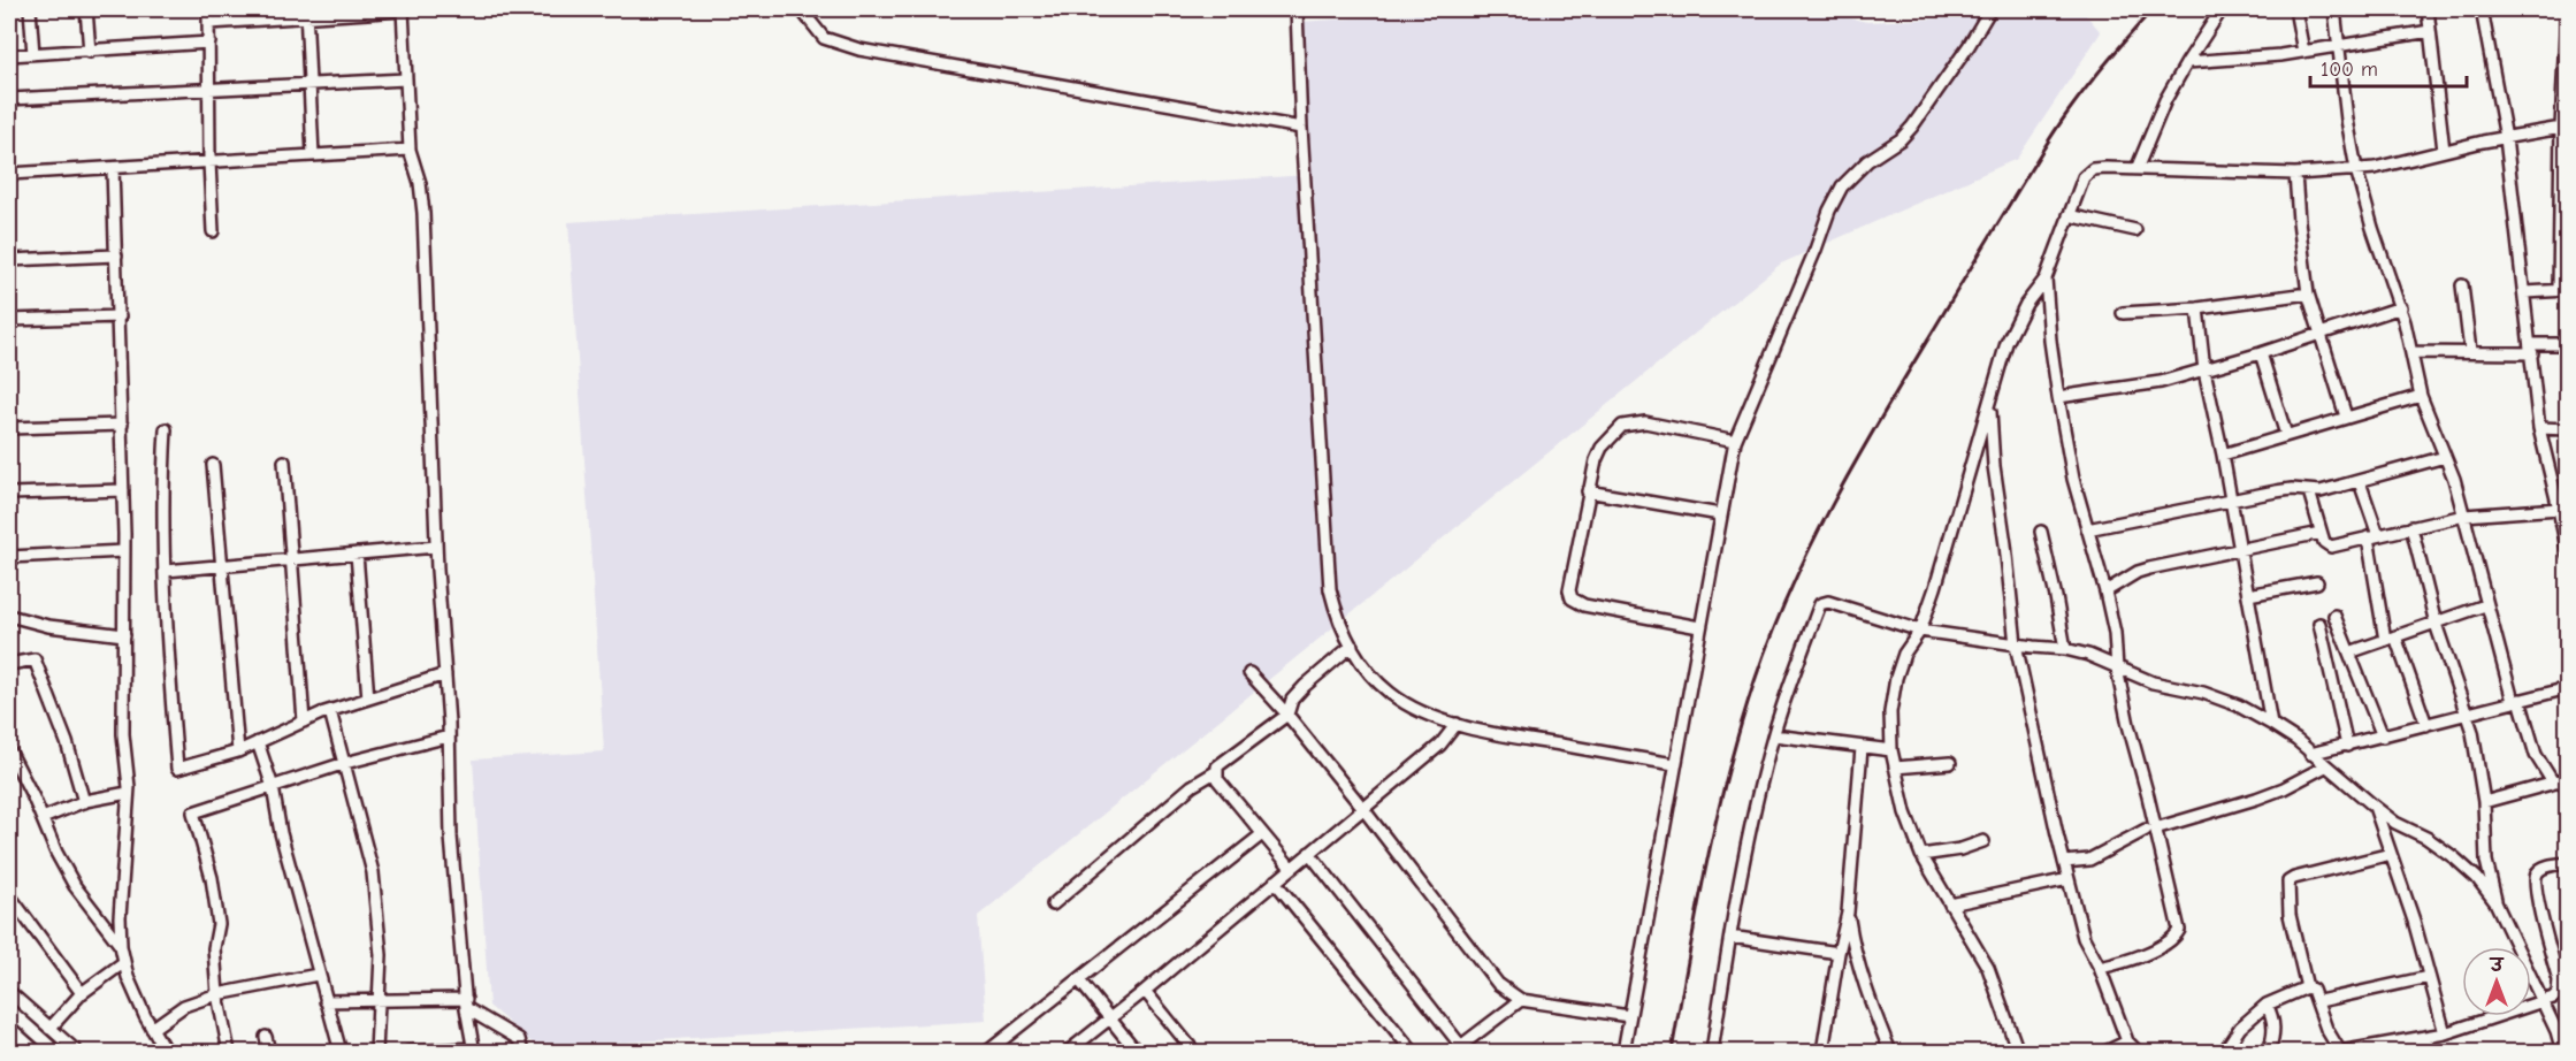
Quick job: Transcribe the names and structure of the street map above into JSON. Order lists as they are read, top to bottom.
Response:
{
  "scale_bar": "100 m",
  "north": "top"
}
